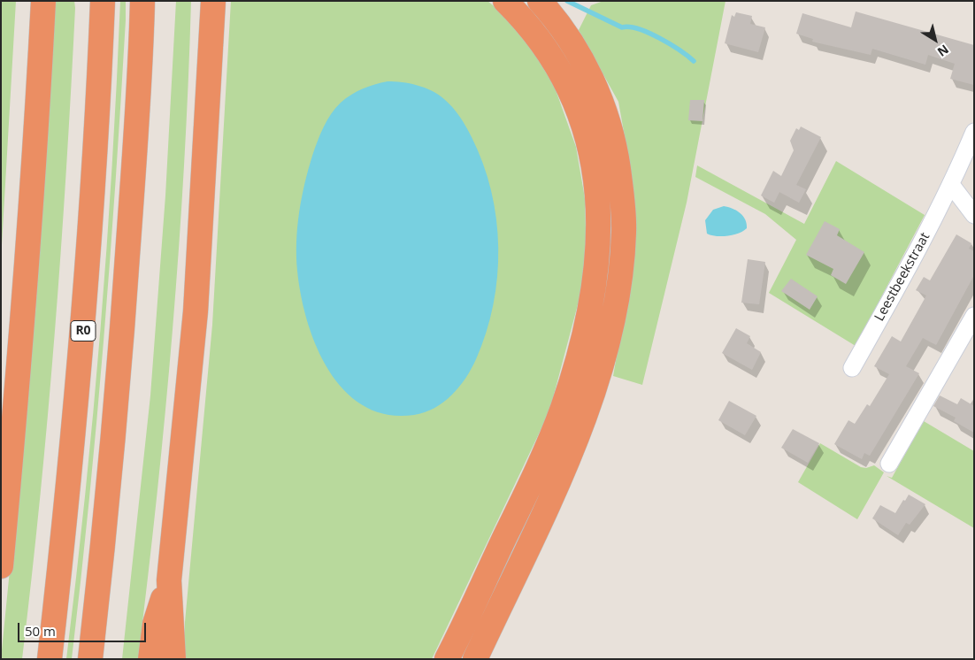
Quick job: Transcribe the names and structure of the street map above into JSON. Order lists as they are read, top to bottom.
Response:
{
  "streets": {
    "highway": ["R0"],
    "street": ["Leestbeekstraat"]
  },
  "scale_bar": "50 m",
  "north": "bottom right"
}
